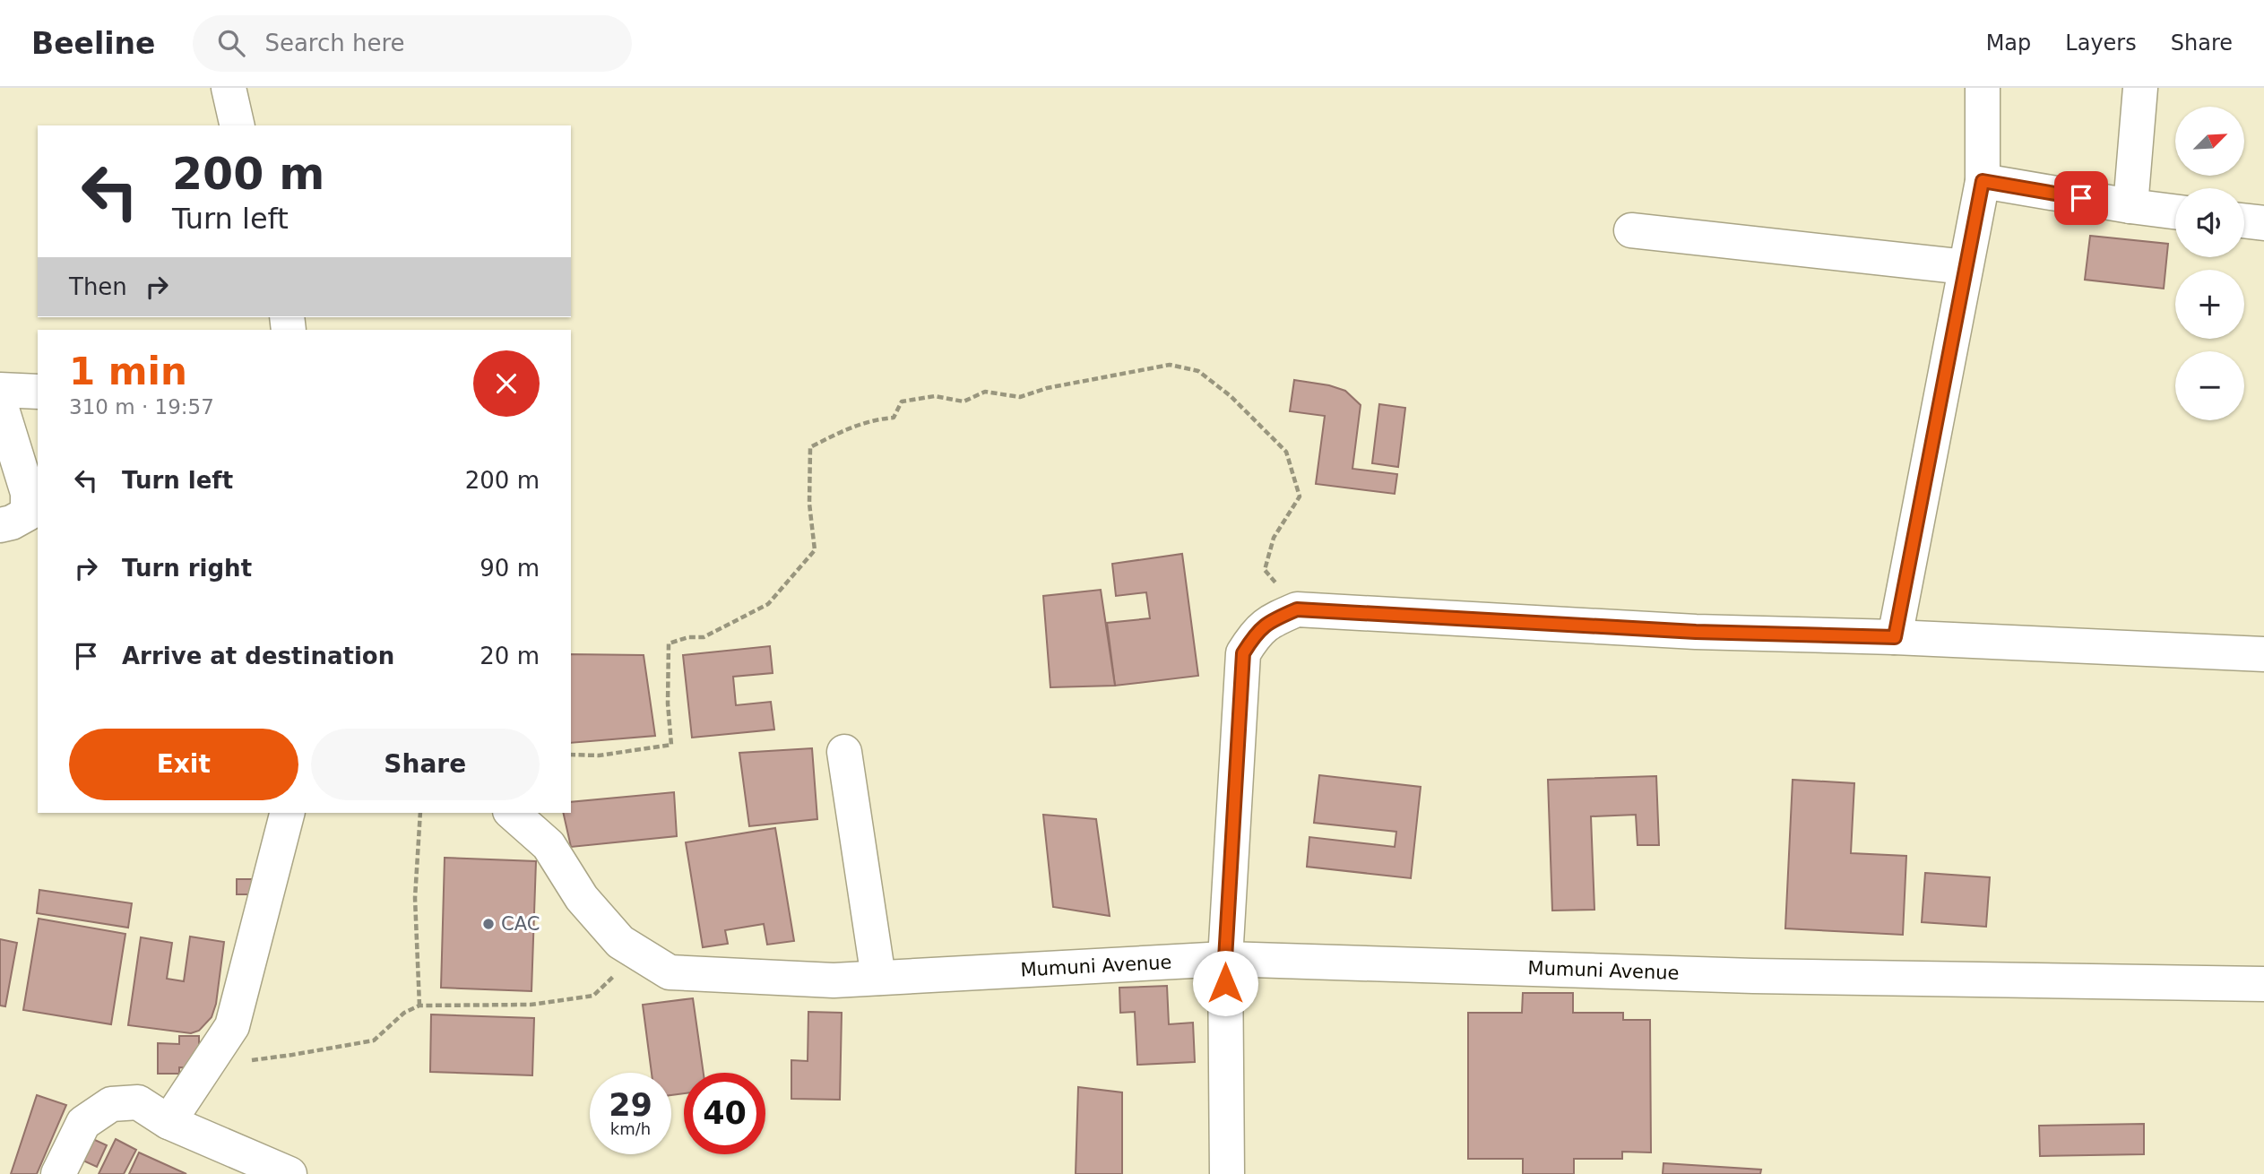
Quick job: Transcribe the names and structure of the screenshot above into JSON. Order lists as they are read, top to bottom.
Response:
{
  "streets": {
    "street": ["Mumuni Avenue"]
  },
  "places": ["CAC"],
  "north": "top right",
  "page": {
    "header": "Beeline",
    "search": "Search here",
    "nav": ["Map", "Layers", "Share"],
    "map_buttons": ["+", "−"],
    "turn": ["200 m", "Turn left"],
    "then": "Then",
    "heading": ["1 min", "310 m · 19:57"],
    "list": [
      {
        "name": "Turn left",
        "value": "200 m"
      },
      {
        "name": "Turn right",
        "value": "90 m"
      },
      {
        "name": "Arrive at destination",
        "value": "20 m"
      }
    ],
    "buttons": ["Exit", "Share"],
    "speed": "29 km/h",
    "limit": "40"
  }
}
